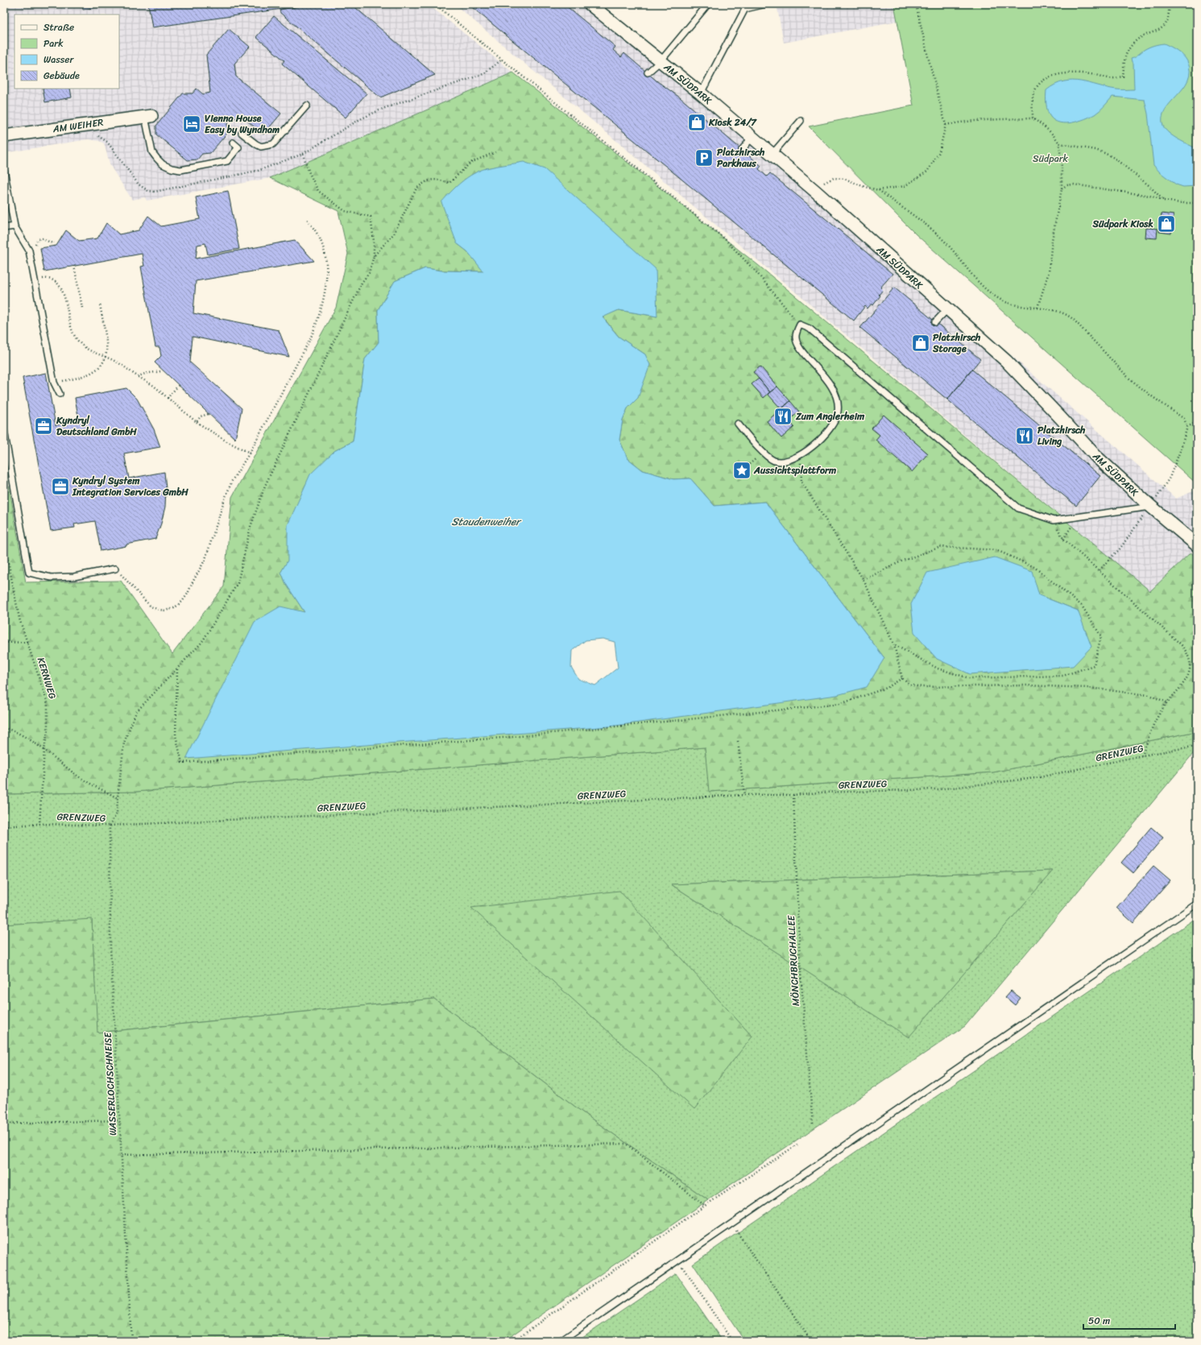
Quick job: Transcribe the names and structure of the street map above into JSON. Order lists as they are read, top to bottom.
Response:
{
  "streets": {
    "street": ["AM SÜDPARK", "AM WEIHER"],
    "path": [
      "KERNWEG",
      "GRENZWEG",
      "MÖNCHBRUCHALLEE",
      "WASSERLOCHSCHNEISE"
    ]
  },
  "crossings": [
    ["KERNWEG", "GRENZWEG"],
    ["GRENZWEG", "MÖNCHBRUCHALLEE"],
    ["GRENZWEG", "WASSERLOCHSCHNEISE"]
  ],
  "water": ["Staudenweiher"],
  "parks": ["Südpark"],
  "places": {
    "shop": ["Kiosk 24/7", "Südpark Kiosk", "Platzhirsch Storage"],
    "hotel": ["Vienna House Easy by Wyndham"],
    "parking": ["Platzhirsch Parkhaus"],
    "restaurant": ["Zum Anglerheim", "Platzhirsch Living"],
    "office": ["Kyndryl Deutschland GmbH", "Kyndryl System Integration Services GmbH"],
    "place": ["Aussichtsplattform"]
  },
  "legend": [
    "Straße",
    "Park",
    "Wasser",
    "Gebäude"
  ],
  "scale_bar": "50 m"
}
